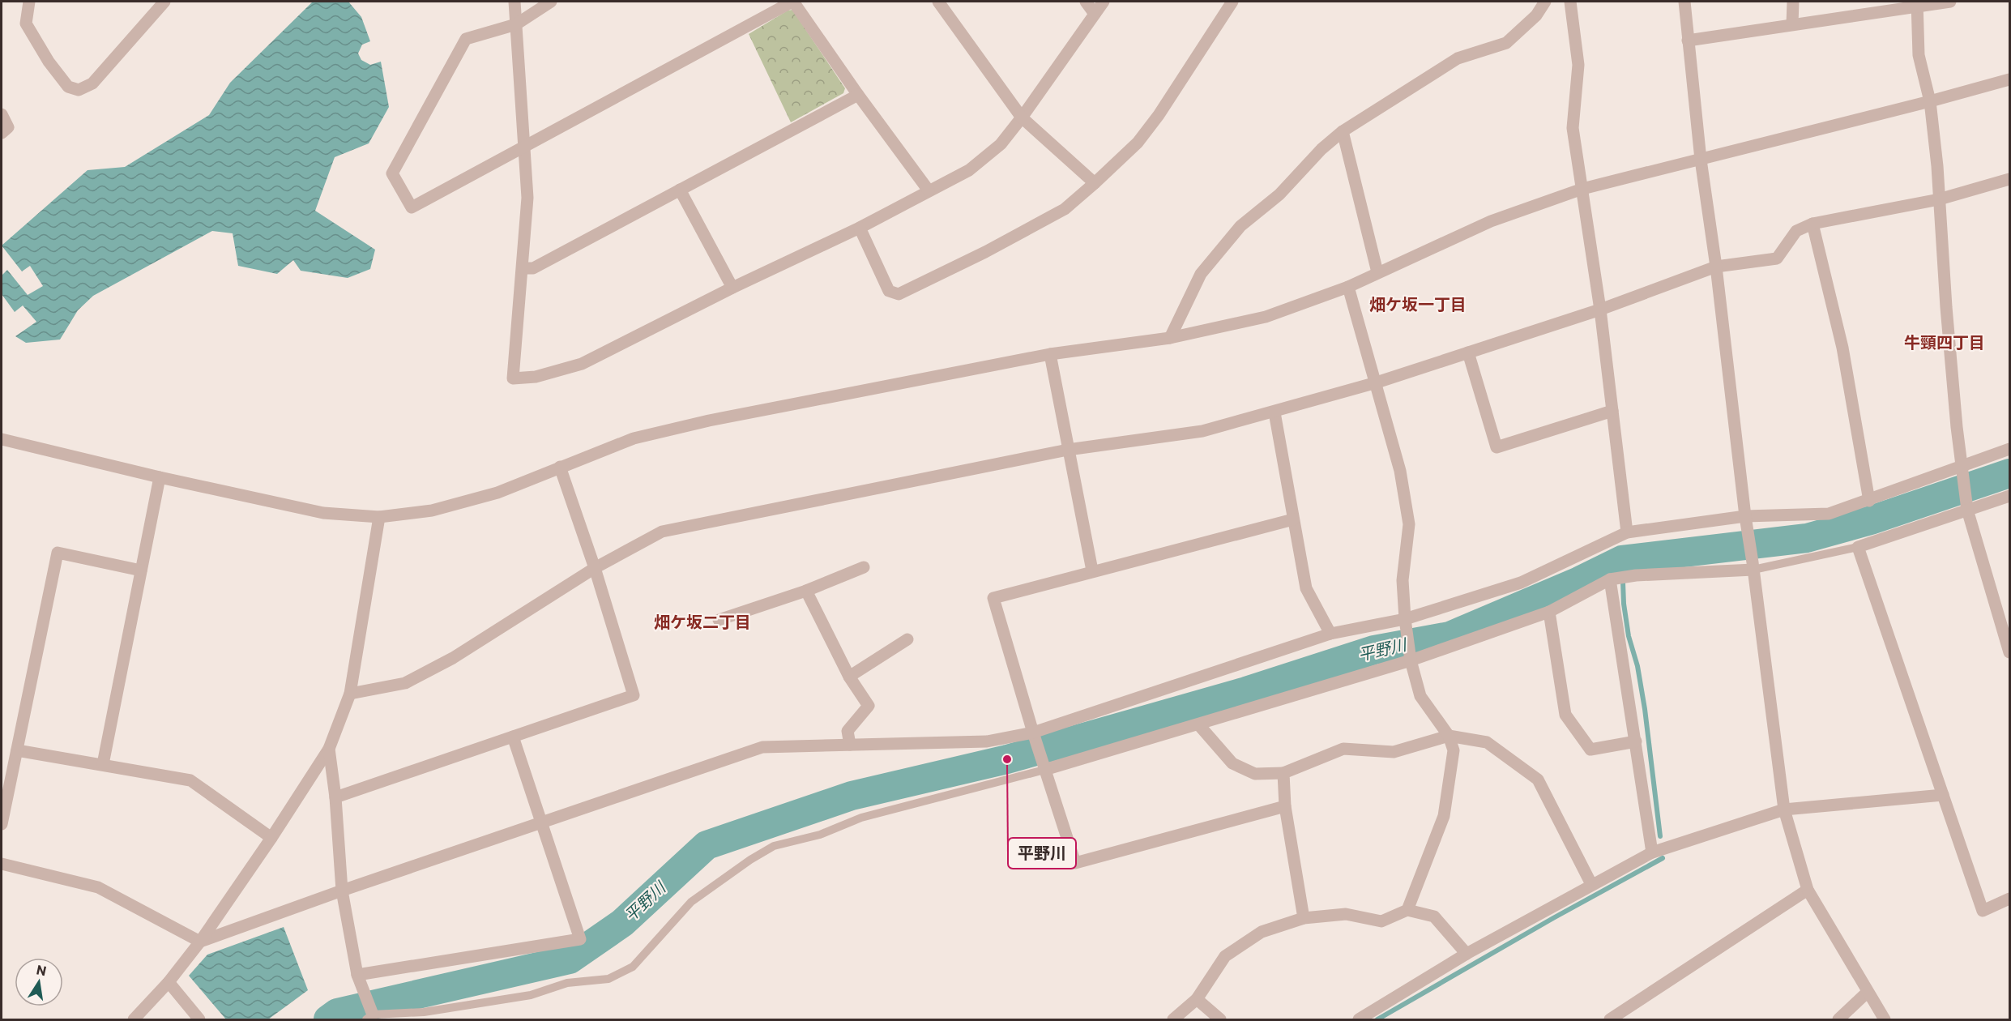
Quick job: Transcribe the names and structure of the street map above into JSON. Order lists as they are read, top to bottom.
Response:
{
  "districts": ["畑ケ坂一丁目", "牛頸四丁目", "畑ケ坂二丁目"],
  "water": ["平野川"],
  "places": ["平野川"],
  "north": "top"
}
